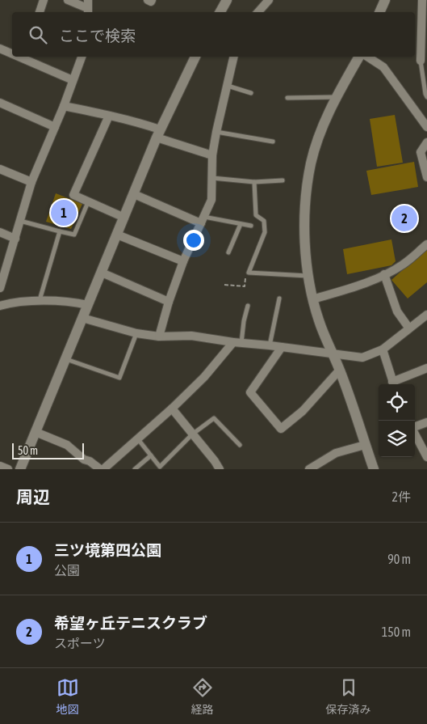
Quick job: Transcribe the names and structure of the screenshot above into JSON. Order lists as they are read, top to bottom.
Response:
{
  "scale_bar": "50 m",
  "page": {
    "search": "ここで検索",
    "pins": ["1", "2"],
    "scale": "50 m",
    "heading": ["周辺", "2件"],
    "list": [
      {
        "mark": "1",
        "name": "三ツ境第四公園",
        "note": "公園",
        "value": "90 m"
      },
      {
        "mark": "2",
        "name": "希望ヶ丘テニスクラブ",
        "note": "スポーツ",
        "value": "150 m"
      }
    ],
    "nav": ["地図", "経路", "保存済み"]
  }
}
